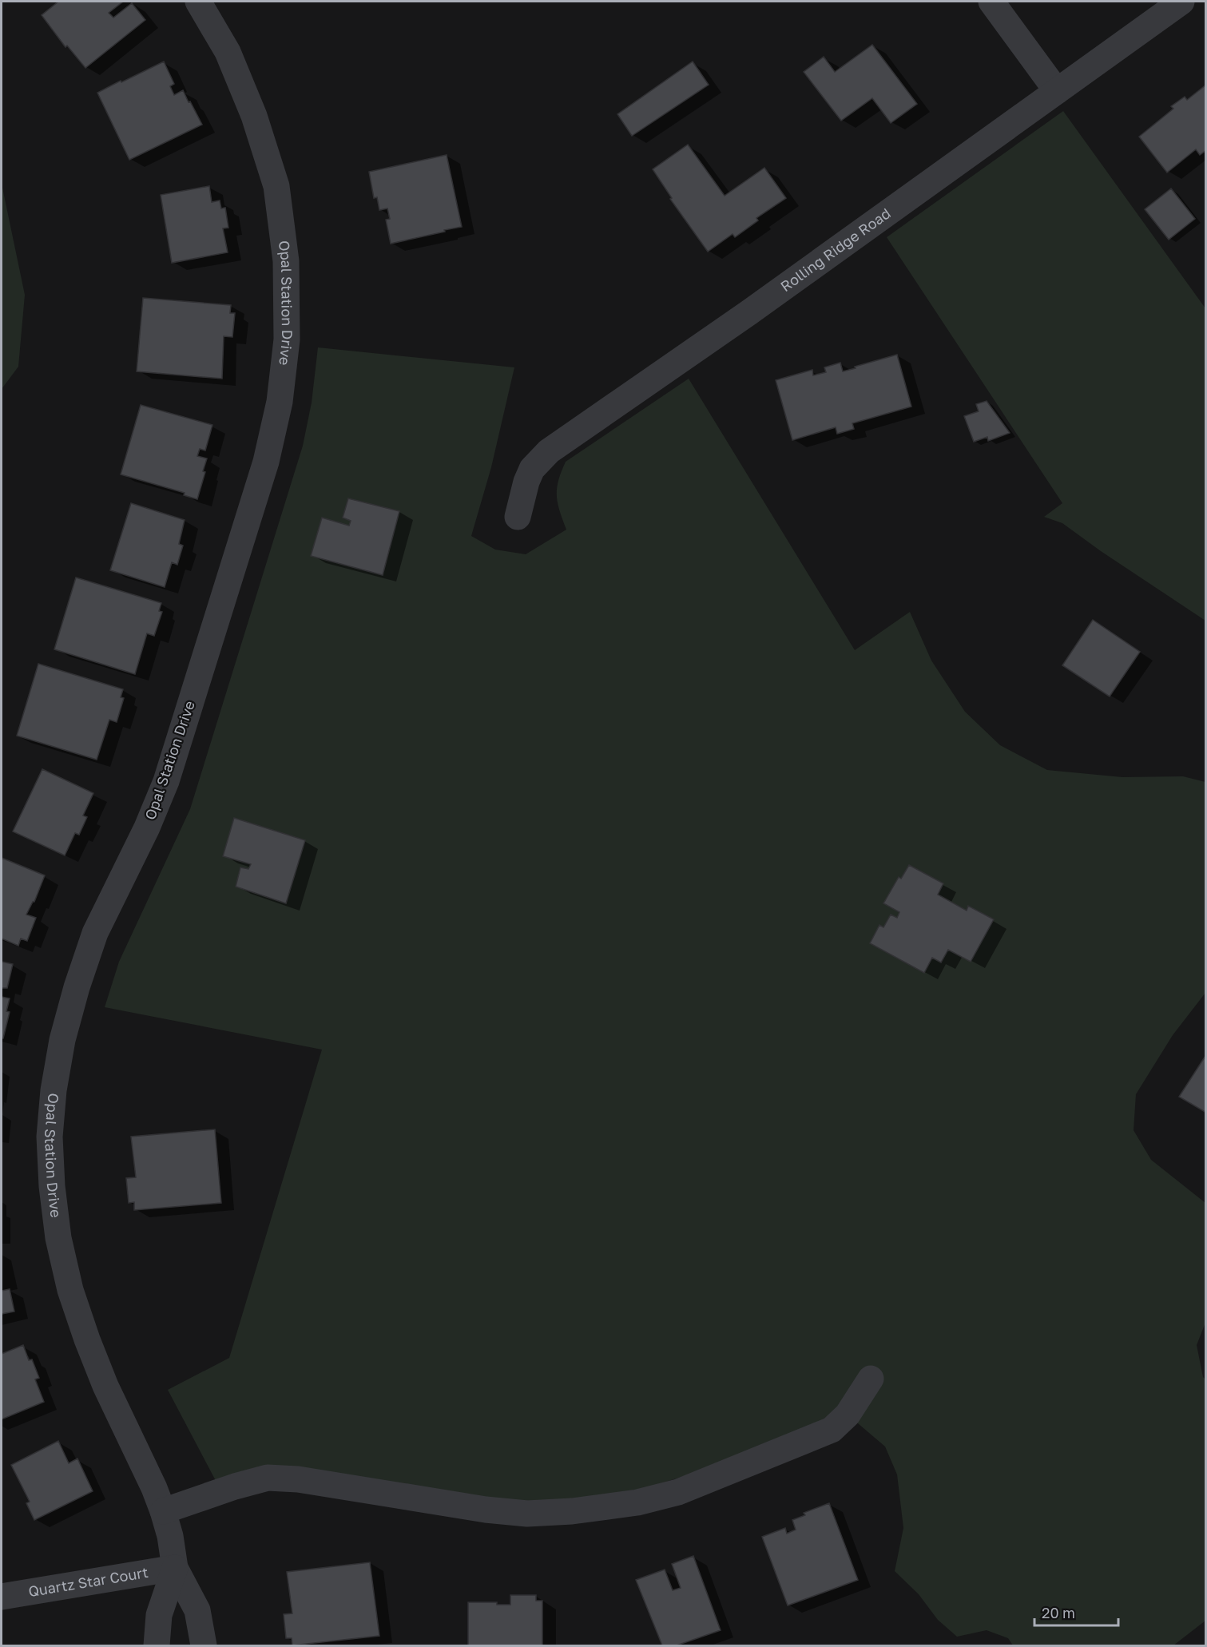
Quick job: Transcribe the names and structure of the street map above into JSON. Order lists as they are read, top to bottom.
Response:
{
  "streets": {
    "street": ["Rolling Ridge Road", "Opal Station Drive", "Quartz Star Court"]
  },
  "crossings": [
    ["Opal Station Drive", "Quartz Star Court"]
  ],
  "scale_bar": "20 m"
}
